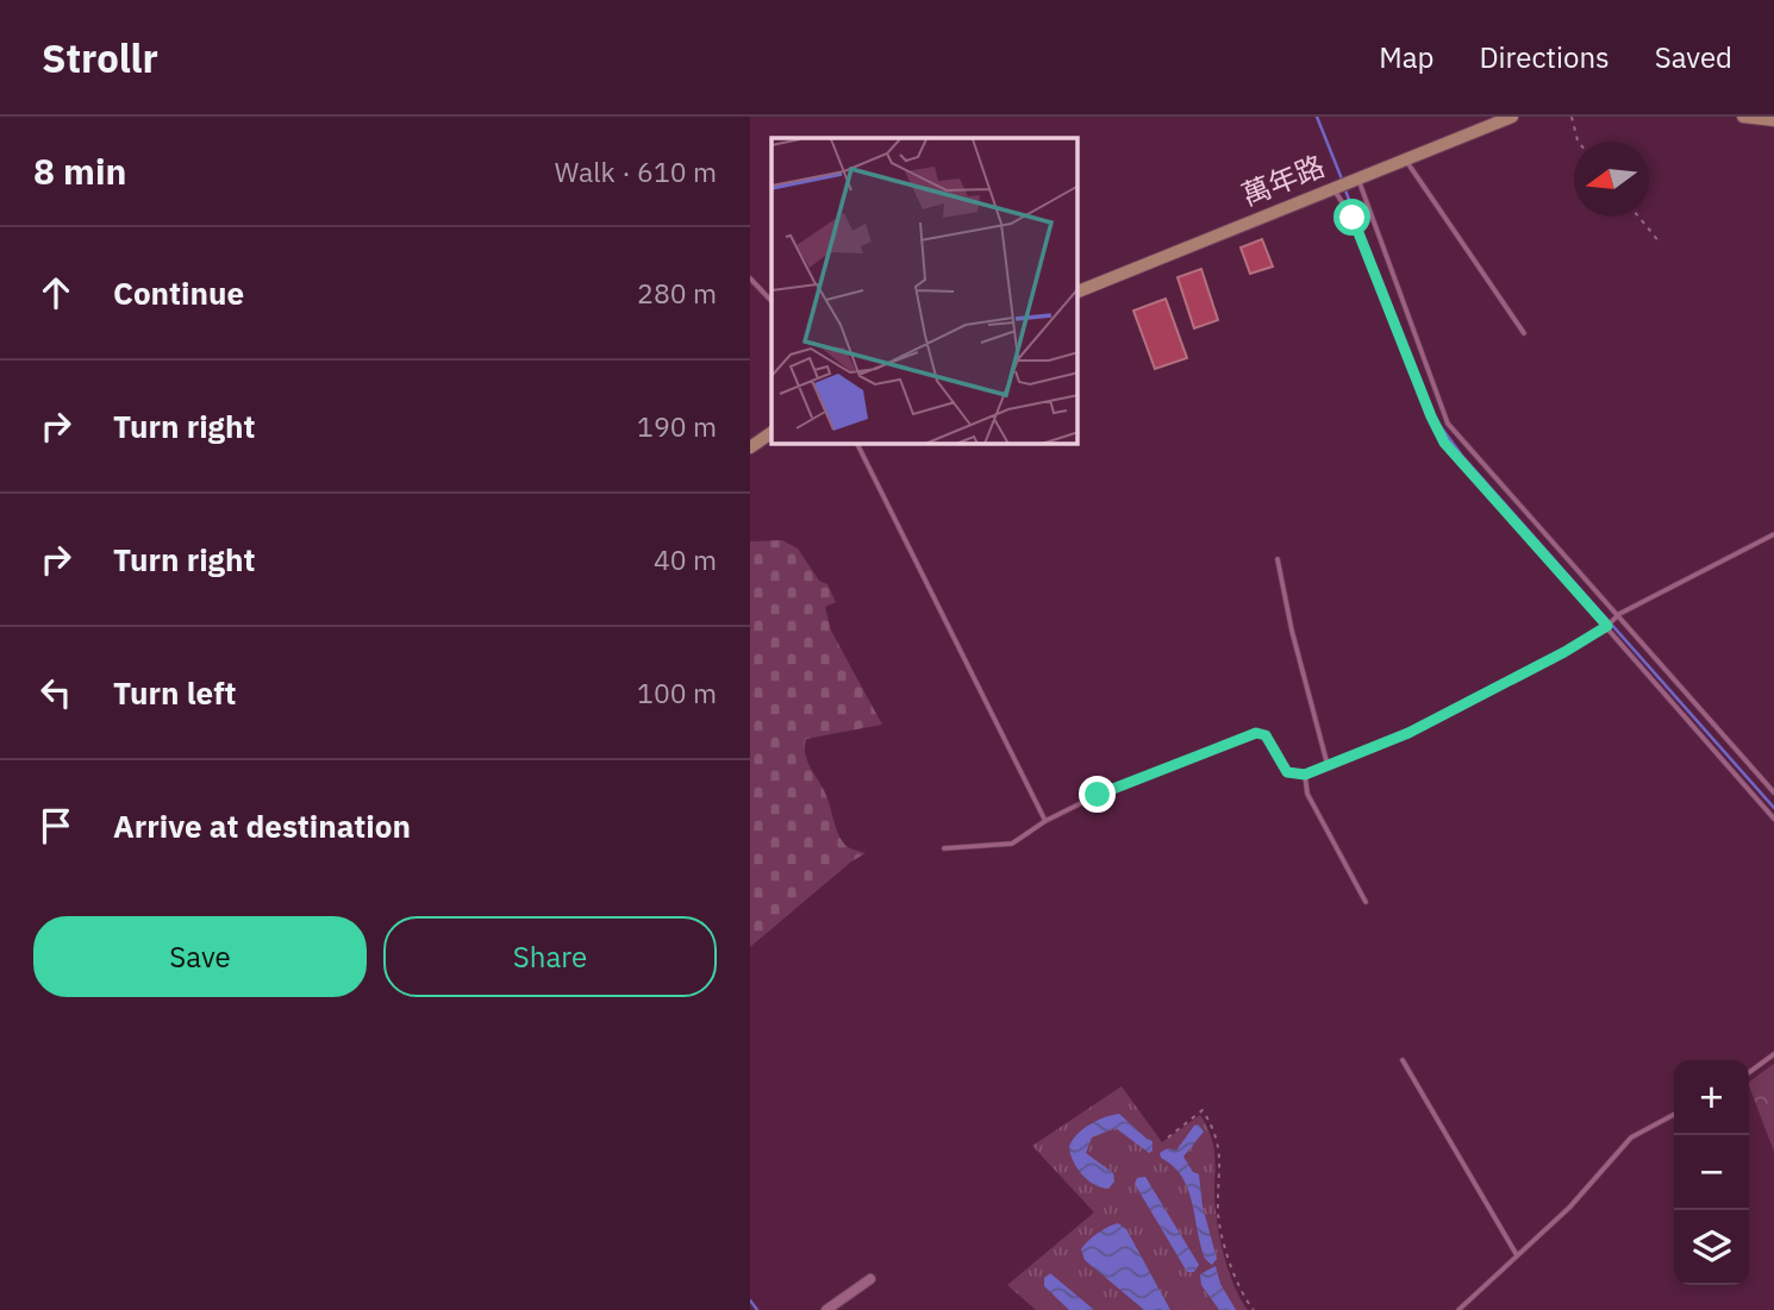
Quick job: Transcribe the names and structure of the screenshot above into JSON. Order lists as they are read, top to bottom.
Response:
{
  "streets": {
    "street": ["萬年路"]
  },
  "north": "left",
  "page": {
    "header": "Strollr",
    "nav": ["Map", "Directions", "Saved"],
    "heading": ["8 min", "Walk · 610 m"],
    "list": [
      ["Continue", "280 m"],
      ["Turn right", "190 m"],
      ["Turn right", "40 m"],
      ["Turn left", "100 m"],
      "Arrive at destination"
    ],
    "buttons": ["Save", "Share"],
    "map_buttons": ["+", "−"]
  }
}
